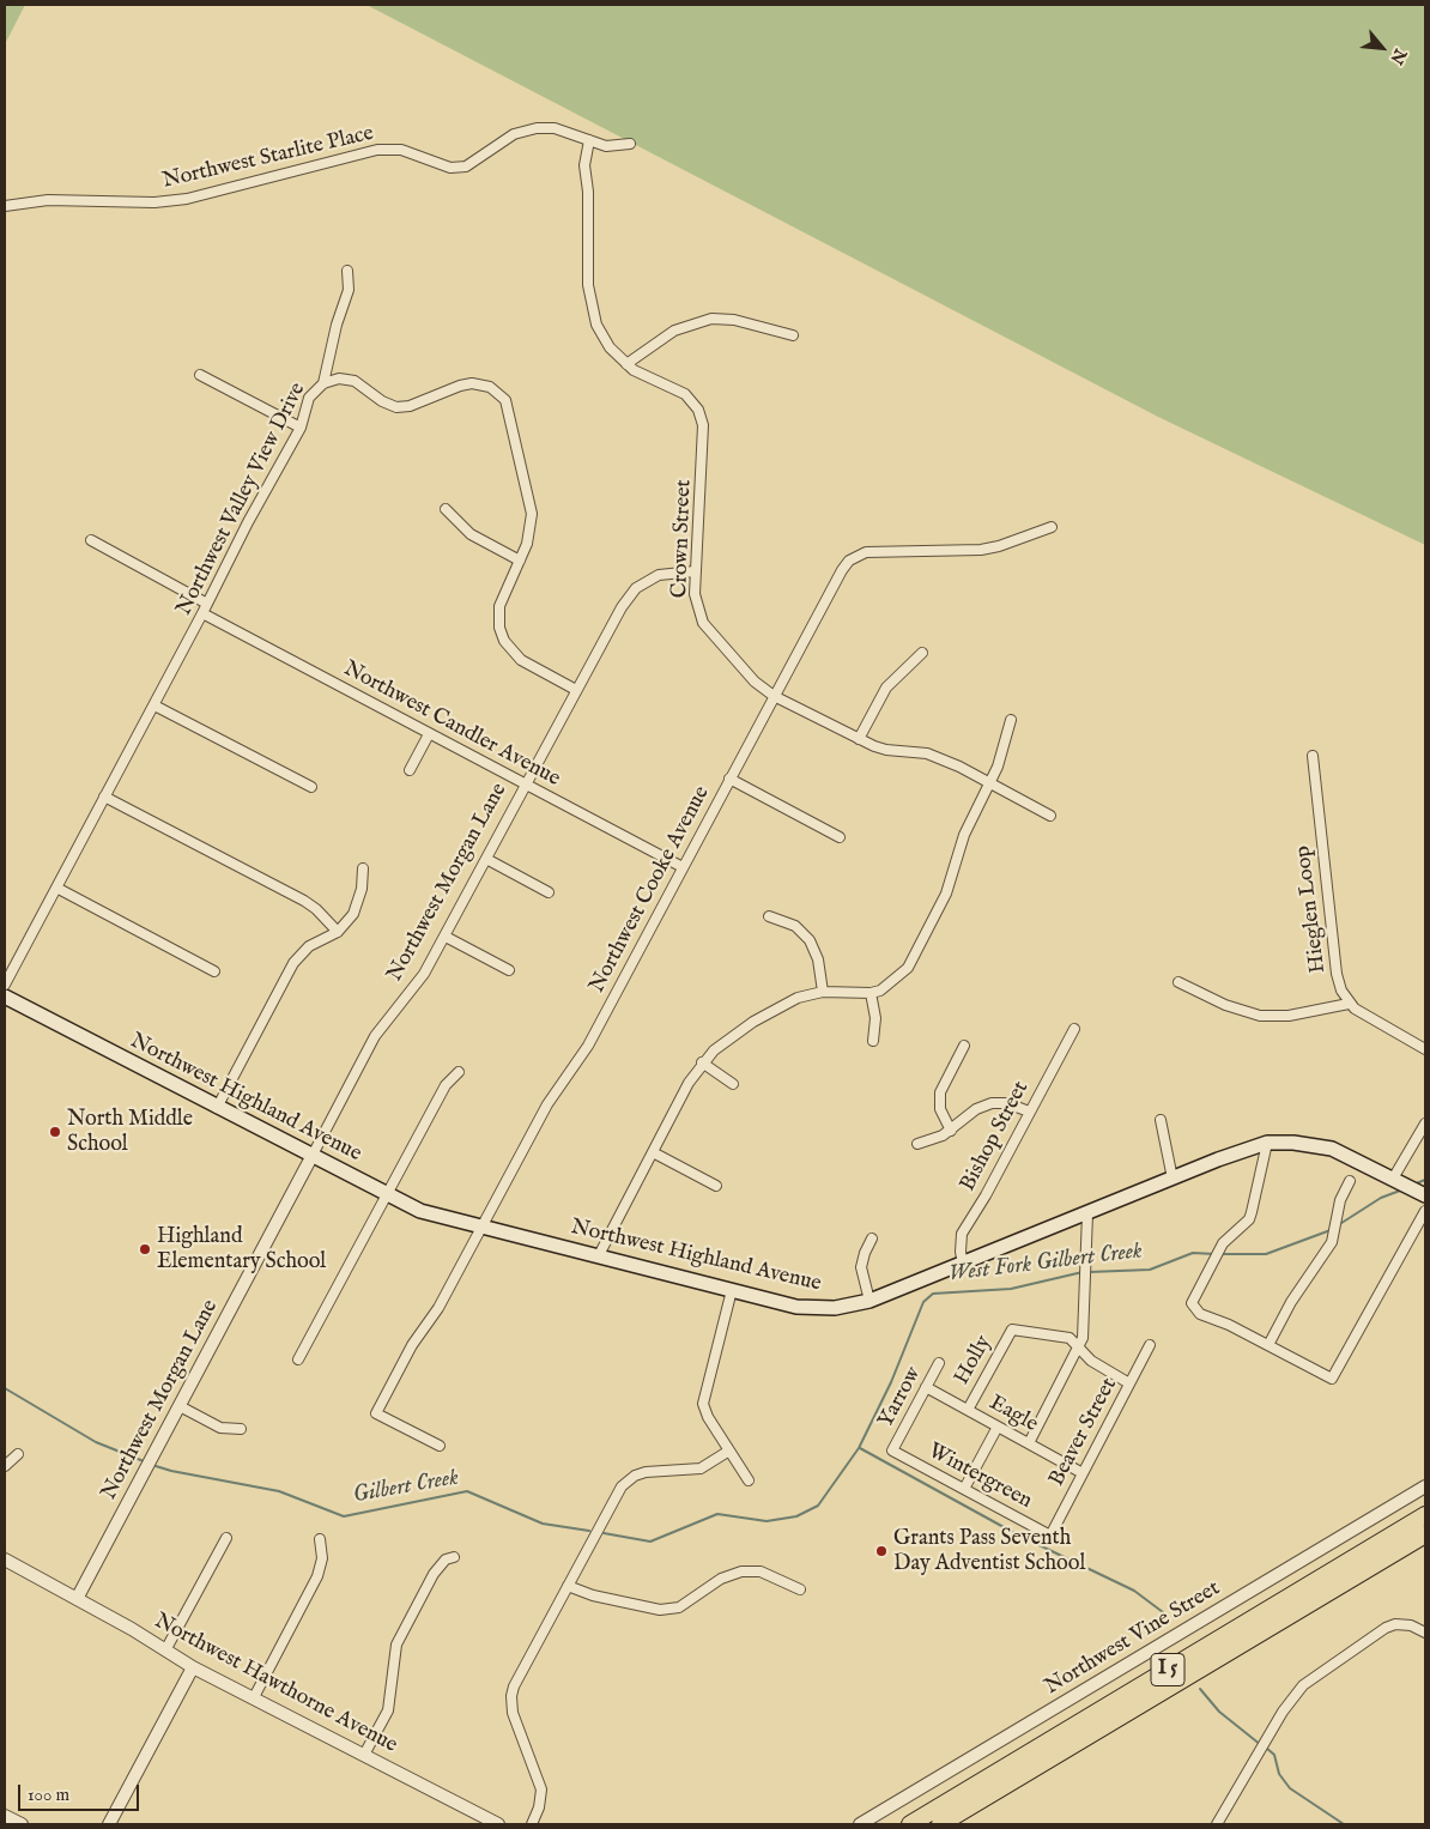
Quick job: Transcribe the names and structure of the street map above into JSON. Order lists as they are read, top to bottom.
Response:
{
  "streets": {
    "highway": ["I 5"],
    "main road": ["Northwest Highland Avenue"],
    "street": [
      "Northwest Starlite Place",
      "Northwest Valley View Drive",
      "Crown Street",
      "Northwest Candler Avenue",
      "Northwest Morgan Lane",
      "Northwest Cooke Avenue",
      "Hieglen Loop",
      "Bishop Street",
      "Holly",
      "Yarrow",
      "Eagle",
      "Beaver Street",
      "Wintergreen",
      "Northwest Vine Street",
      "Northwest Hawthorne Avenue"
    ]
  },
  "crossings": [
    ["Northwest Starlite Place", "Crown Street"],
    ["Northwest Valley View Drive", "Northwest Candler Avenue"],
    ["Northwest Valley View Drive", "Northwest Morgan Lane"],
    ["Crown Street", "Northwest Morgan Lane"],
    ["Crown Street", "Northwest Cooke Avenue"],
    ["Northwest Candler Avenue", "Northwest Morgan Lane"],
    ["Northwest Candler Avenue", "Northwest Cooke Avenue"],
    ["Northwest Morgan Lane", "Northwest Highland Avenue"],
    ["Northwest Morgan Lane", "Northwest Hawthorne Avenue"],
    ["Northwest Cooke Avenue", "Northwest Highland Avenue"],
    ["Northwest Highland Avenue", "Bishop Street"],
    ["Holly", "Eagle"],
    ["Yarrow", "Eagle"],
    ["Yarrow", "Wintergreen"],
    ["Eagle", "Beaver Street"],
    ["Beaver Street", "Wintergreen"]
  ],
  "water": ["West Fork Gilbert Creek", "Gilbert Creek"],
  "places": ["North Middle School", "Highland Elementary School", "Grants Pass Seventh Day Adventist School"],
  "scale_bar": "100 m",
  "north": "bottom right"
}
